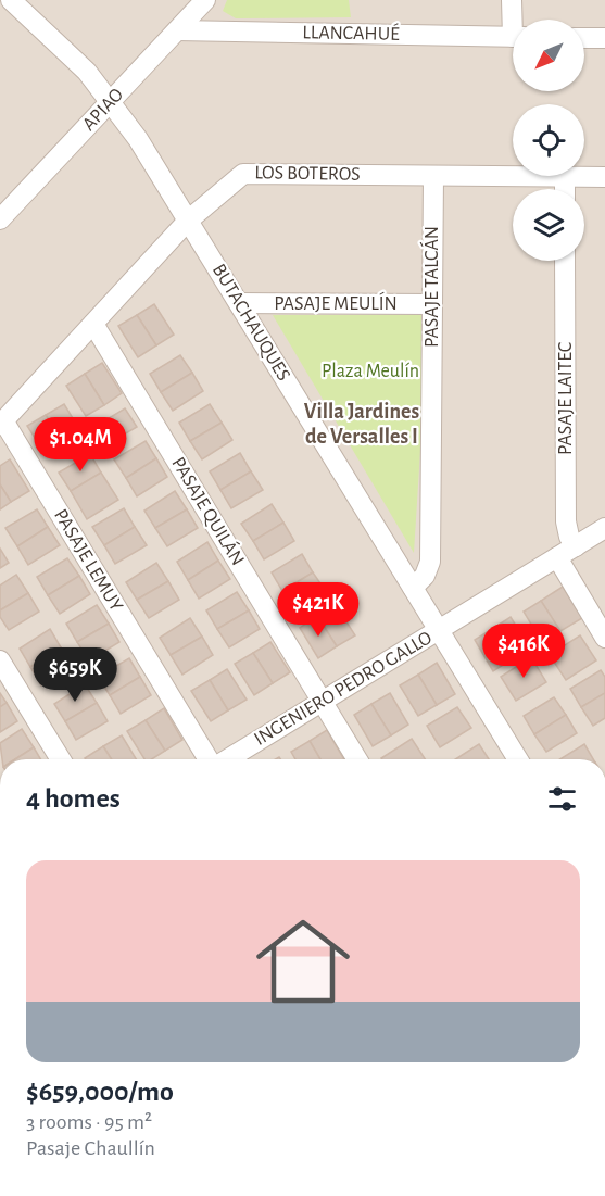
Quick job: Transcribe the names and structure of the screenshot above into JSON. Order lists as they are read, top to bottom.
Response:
{
  "streets": {
    "street": [
      "LLANCAHUÉ",
      "APIAO",
      "LOS BOTEROS",
      "PASAJE TALCÁN",
      "PASAJE MEULÍN",
      "BUTACHAUQUES",
      "PASAJE LAITEC",
      "PASAJE QUILÁN",
      "PASAJE LEMUY",
      "INGENIERO PEDRO GALLO"
    ]
  },
  "crossings": [
    ["LLANCAHUÉ", "APIAO"],
    ["APIAO", "BUTACHAUQUES"],
    ["LOS BOTEROS", "PASAJE TALCÁN"],
    ["LOS BOTEROS", "BUTACHAUQUES"],
    ["LOS BOTEROS", "PASAJE QUILÁN"],
    ["LOS BOTEROS", "PASAJE LEMUY"],
    ["PASAJE TALCÁN", "PASAJE MEULÍN"],
    ["PASAJE TALCÁN", "BUTACHAUQUES"],
    ["PASAJE MEULÍN", "BUTACHAUQUES"],
    ["BUTACHAUQUES", "INGENIERO PEDRO GALLO"],
    ["PASAJE LAITEC", "INGENIERO PEDRO GALLO"],
    ["PASAJE QUILÁN", "INGENIERO PEDRO GALLO"]
  ],
  "districts": ["Villa Jardines de Versalles I"],
  "parks": ["Plaza Meulín"],
  "north": "bottom left",
  "page": {
    "price": [
      "$1.04M",
      "$421K",
      "$416K",
      "$659K"
    ],
    "heading": "4 homes",
    "list": [
      {
        "name": "$659,000/mo",
        "note": "3 rooms · 95 m² · Pasaje Chaullín"
      }
    ]
  }
}
